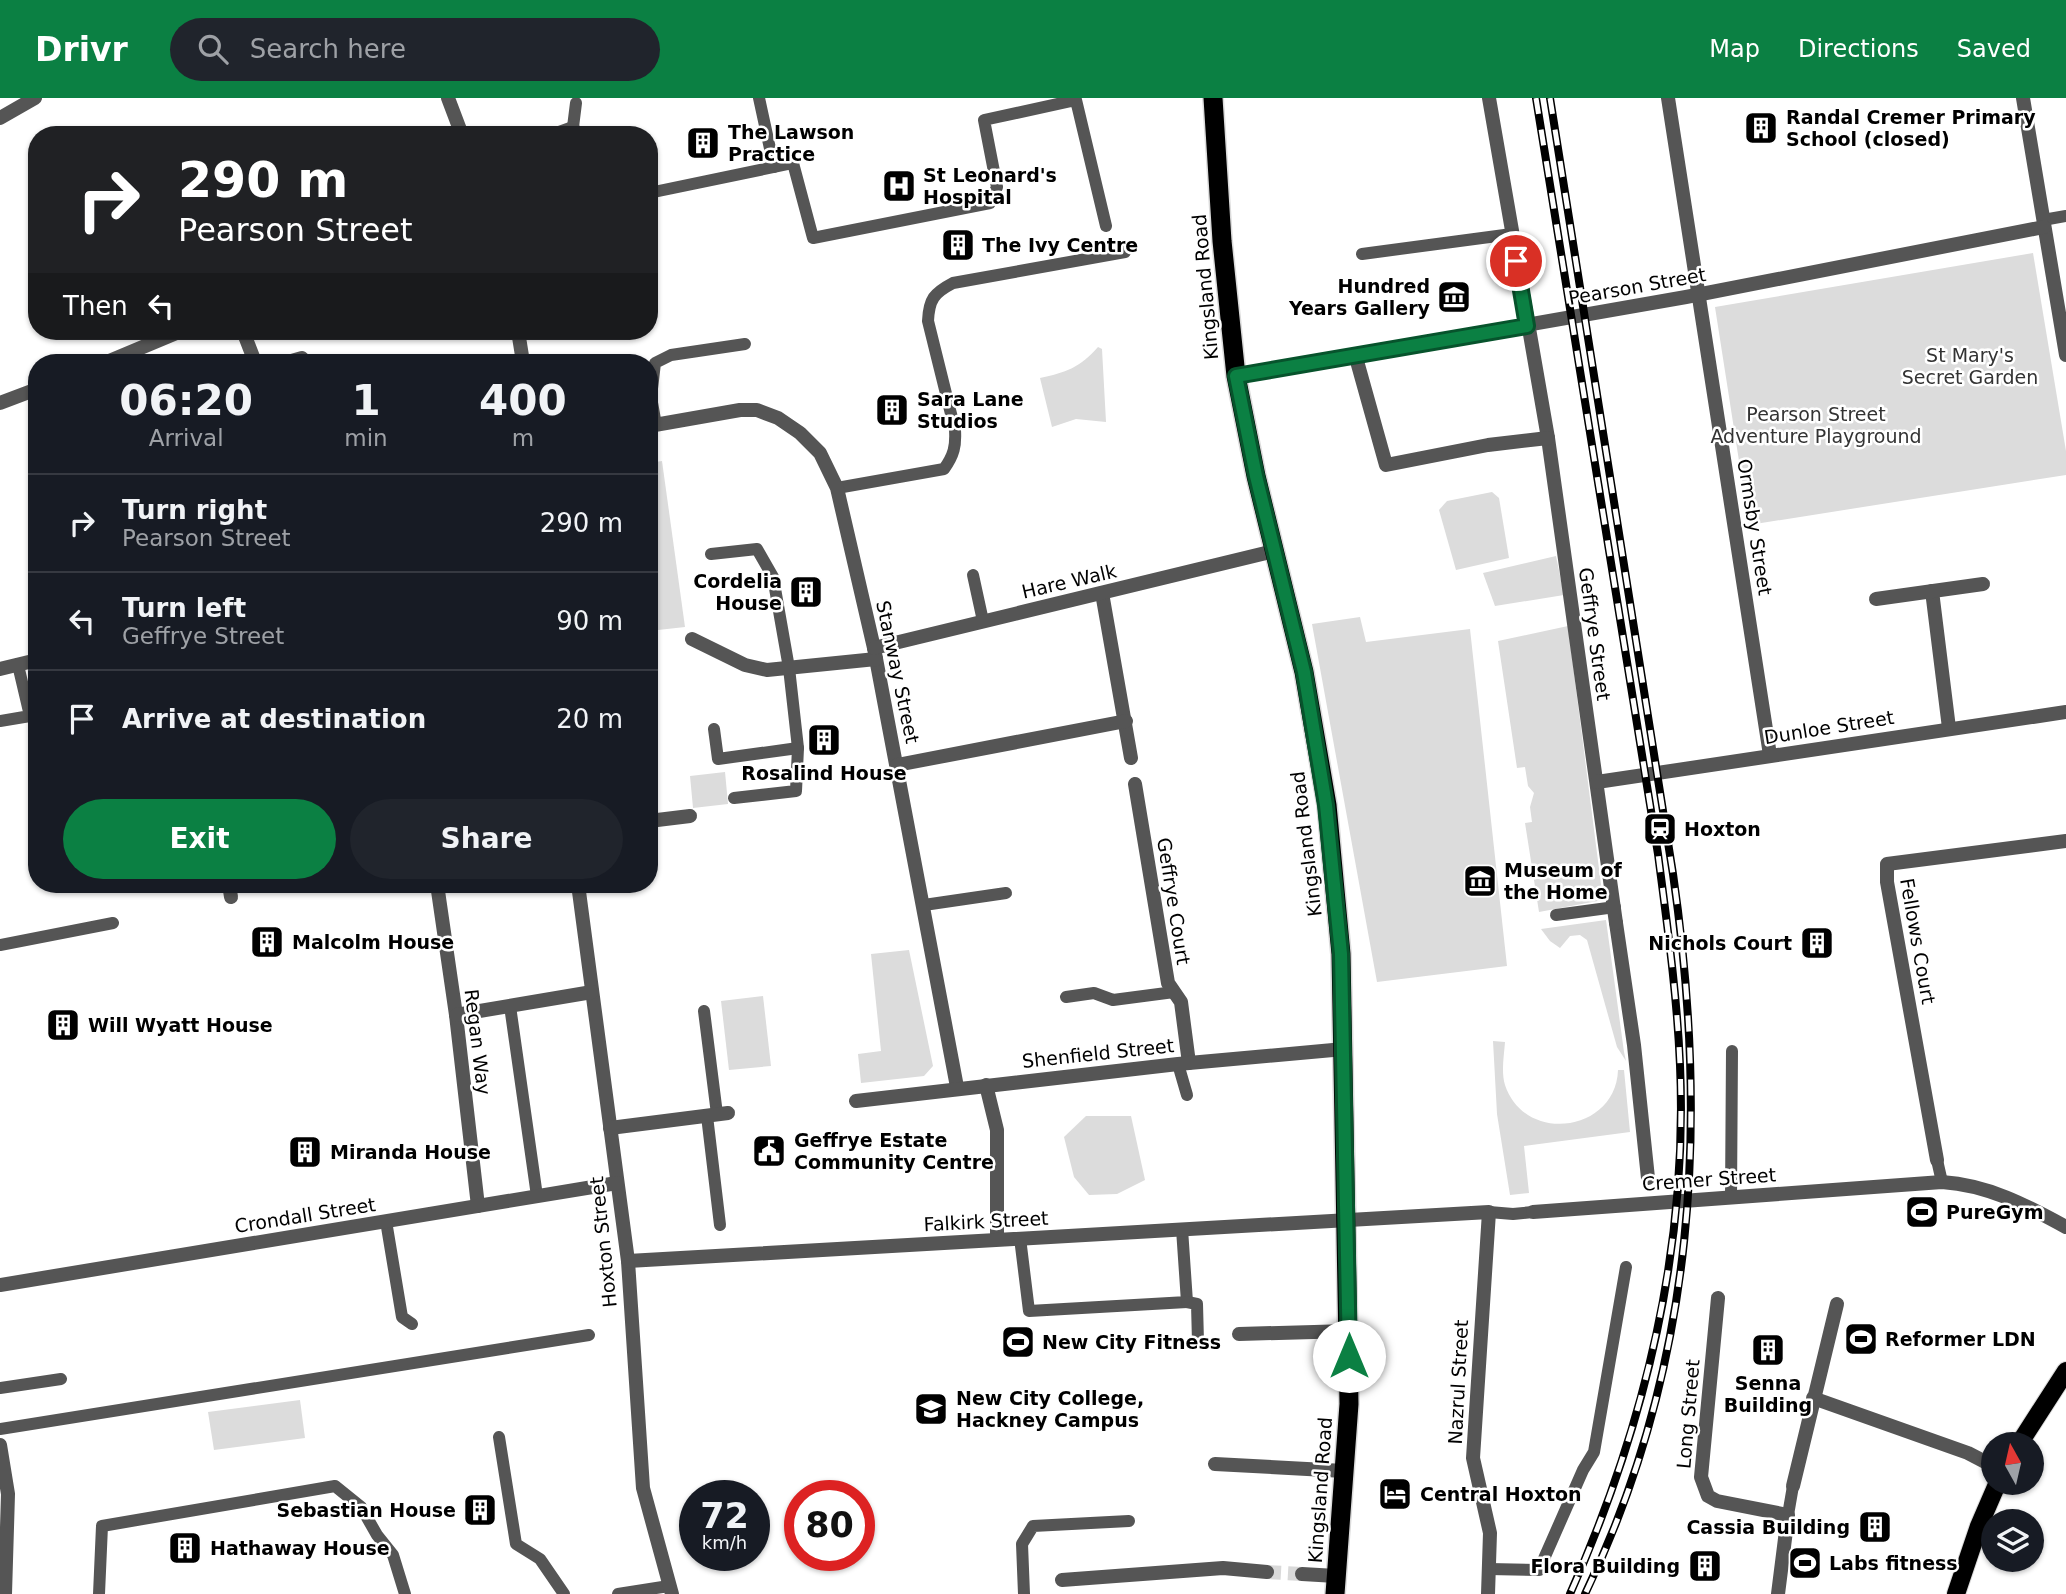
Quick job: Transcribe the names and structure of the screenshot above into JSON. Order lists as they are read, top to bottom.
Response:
{
  "streets": {
    "highway": ["Kingsland Road"],
    "street": [
      "Pearson Street",
      "Ormsby Street",
      "Hare Walk",
      "Geffrye Street",
      "Stanway Street",
      "Dunloe Street",
      "Geffrye Court",
      "Fellows Court",
      "Regan Way",
      "Shenfield Street",
      "Cremer Street",
      "Crondall Street",
      "Falkirk Street",
      "Hoxton Street",
      "Nazrul Street",
      "Long Street"
    ]
  },
  "crossings": [
    ["Pearson Street", "Kingsland Road"],
    ["Pearson Street", "Ormsby Street"],
    ["Pearson Street", "Geffrye Street"],
    ["Kingsland Road", "Hare Walk"],
    ["Kingsland Road", "Shenfield Street"],
    ["Kingsland Road", "Cremer Street"],
    ["Kingsland Road", "Falkirk Street"],
    ["Ormsby Street", "Dunloe Street"],
    ["Hare Walk", "Stanway Street"],
    ["Geffrye Street", "Dunloe Street"],
    ["Stanway Street", "Shenfield Street"],
    ["Geffrye Court", "Shenfield Street"],
    ["Regan Way", "Crondall Street"],
    ["Cremer Street", "Falkirk Street"],
    ["Cremer Street", "Nazrul Street"],
    ["Crondall Street", "Hoxton Street"],
    ["Falkirk Street", "Hoxton Street"]
  ],
  "parks": ["St Mary's Secret Garden", "Pearson Street Adventure Playground"],
  "places": {
    "building": [
      "Randal Cremer Primary School (closed)",
      "The Lawson Practice",
      "The Ivy Centre",
      "Sara Lane Studios",
      "Cordelia House",
      "Rosalind House",
      "Malcolm House",
      "Nichols Court",
      "Will Wyatt House",
      "Miranda House",
      "Senna Building",
      "Sebastian House",
      "Cassia Building",
      "Hathaway House",
      "Flora Building"
    ],
    "hospital": ["St Leonard's Hospital"],
    "museum": ["Hundred Years Gallery", "Museum of the Home"],
    "station": ["Hoxton"],
    "public building": ["Geffrye Estate Community Centre"],
    "sports": [
      "PureGym",
      "Reformer LDN",
      "New City Fitness",
      "Labs fitness"
    ],
    "school or university": ["New City College, Hackney Campus"],
    "hotel": ["Central Hoxton"]
  },
  "north": "top",
  "page": {
    "header": "Drivr",
    "search": "Search here",
    "nav": ["Map", "Directions", "Saved"],
    "turn": ["290 m", "Pearson Street"],
    "then": "Then",
    "eta": [
      "06:20",
      "Arrival",
      "1",
      "min",
      "400",
      "m"
    ],
    "list": [
      {
        "name": "Turn right",
        "note": "Pearson Street",
        "value": "290 m"
      },
      {
        "name": "Turn left",
        "note": "Geffrye Street",
        "value": "90 m"
      },
      {
        "name": "Arrive at destination",
        "value": "20 m"
      }
    ],
    "buttons": ["Exit", "Share"],
    "speed": "72 km/h",
    "limit": "80"
  }
}
